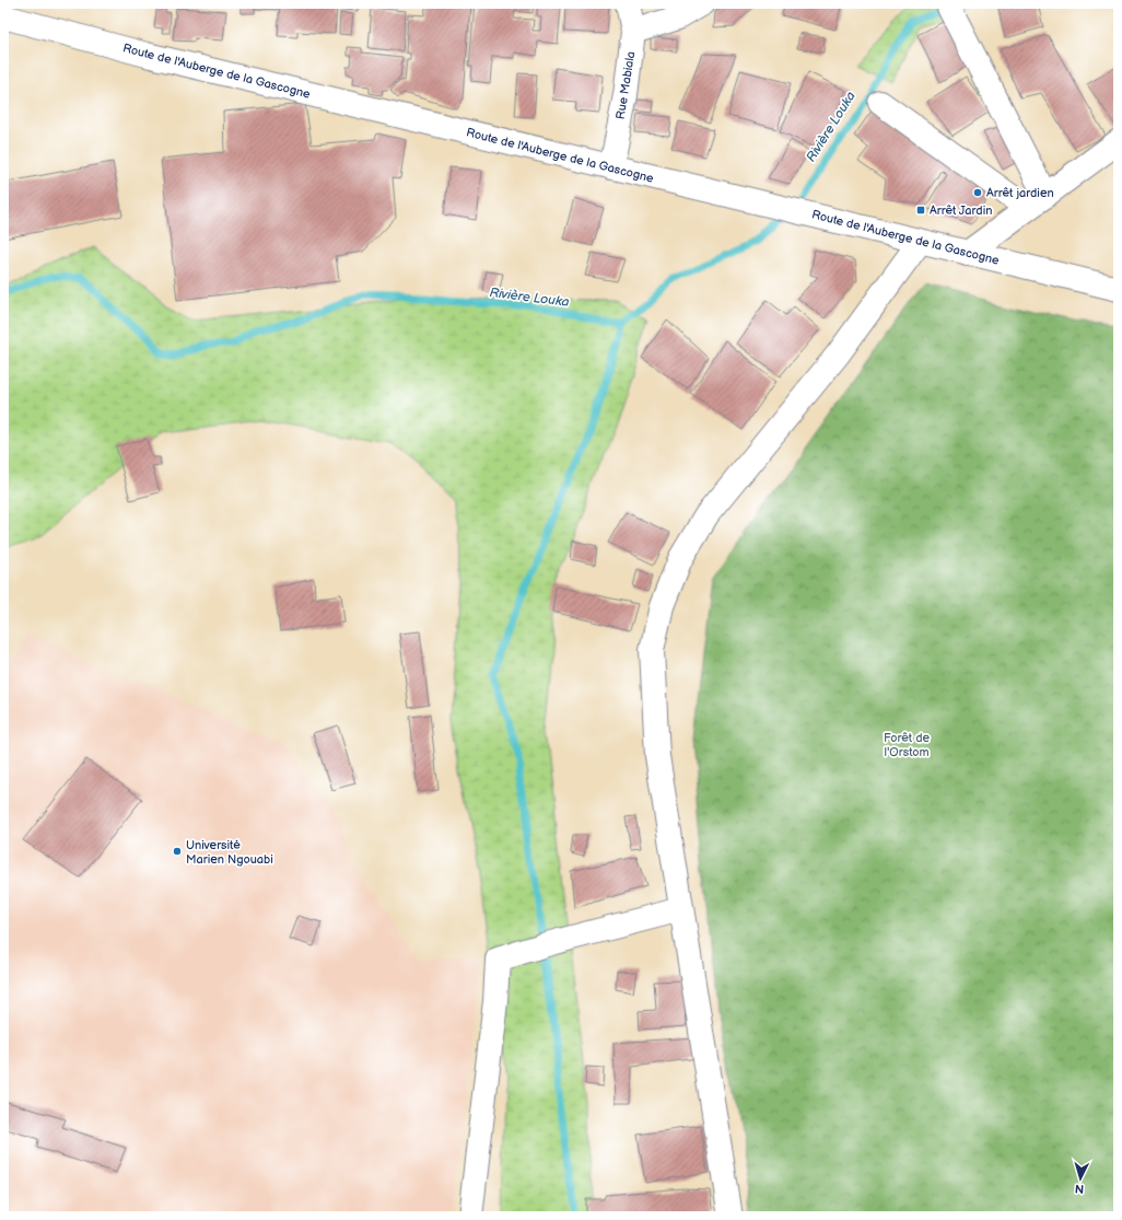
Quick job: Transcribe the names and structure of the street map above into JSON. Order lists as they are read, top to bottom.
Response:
{
  "streets": {
    "street": ["Route de l'Auberge de la Gascogne", "Rue Mabiala"]
  },
  "crossings": [
    ["Route de l'Auberge de la Gascogne", "Rue Mabiala"]
  ],
  "water": ["Rivière Louka"],
  "parks": ["Forêt de l'Orstom"],
  "places": {
    "other": ["Arrêt jardien", "Université Marien Ngouabi"],
    "transit": ["Arrêt Jardin"]
  },
  "north": "bottom"
}
